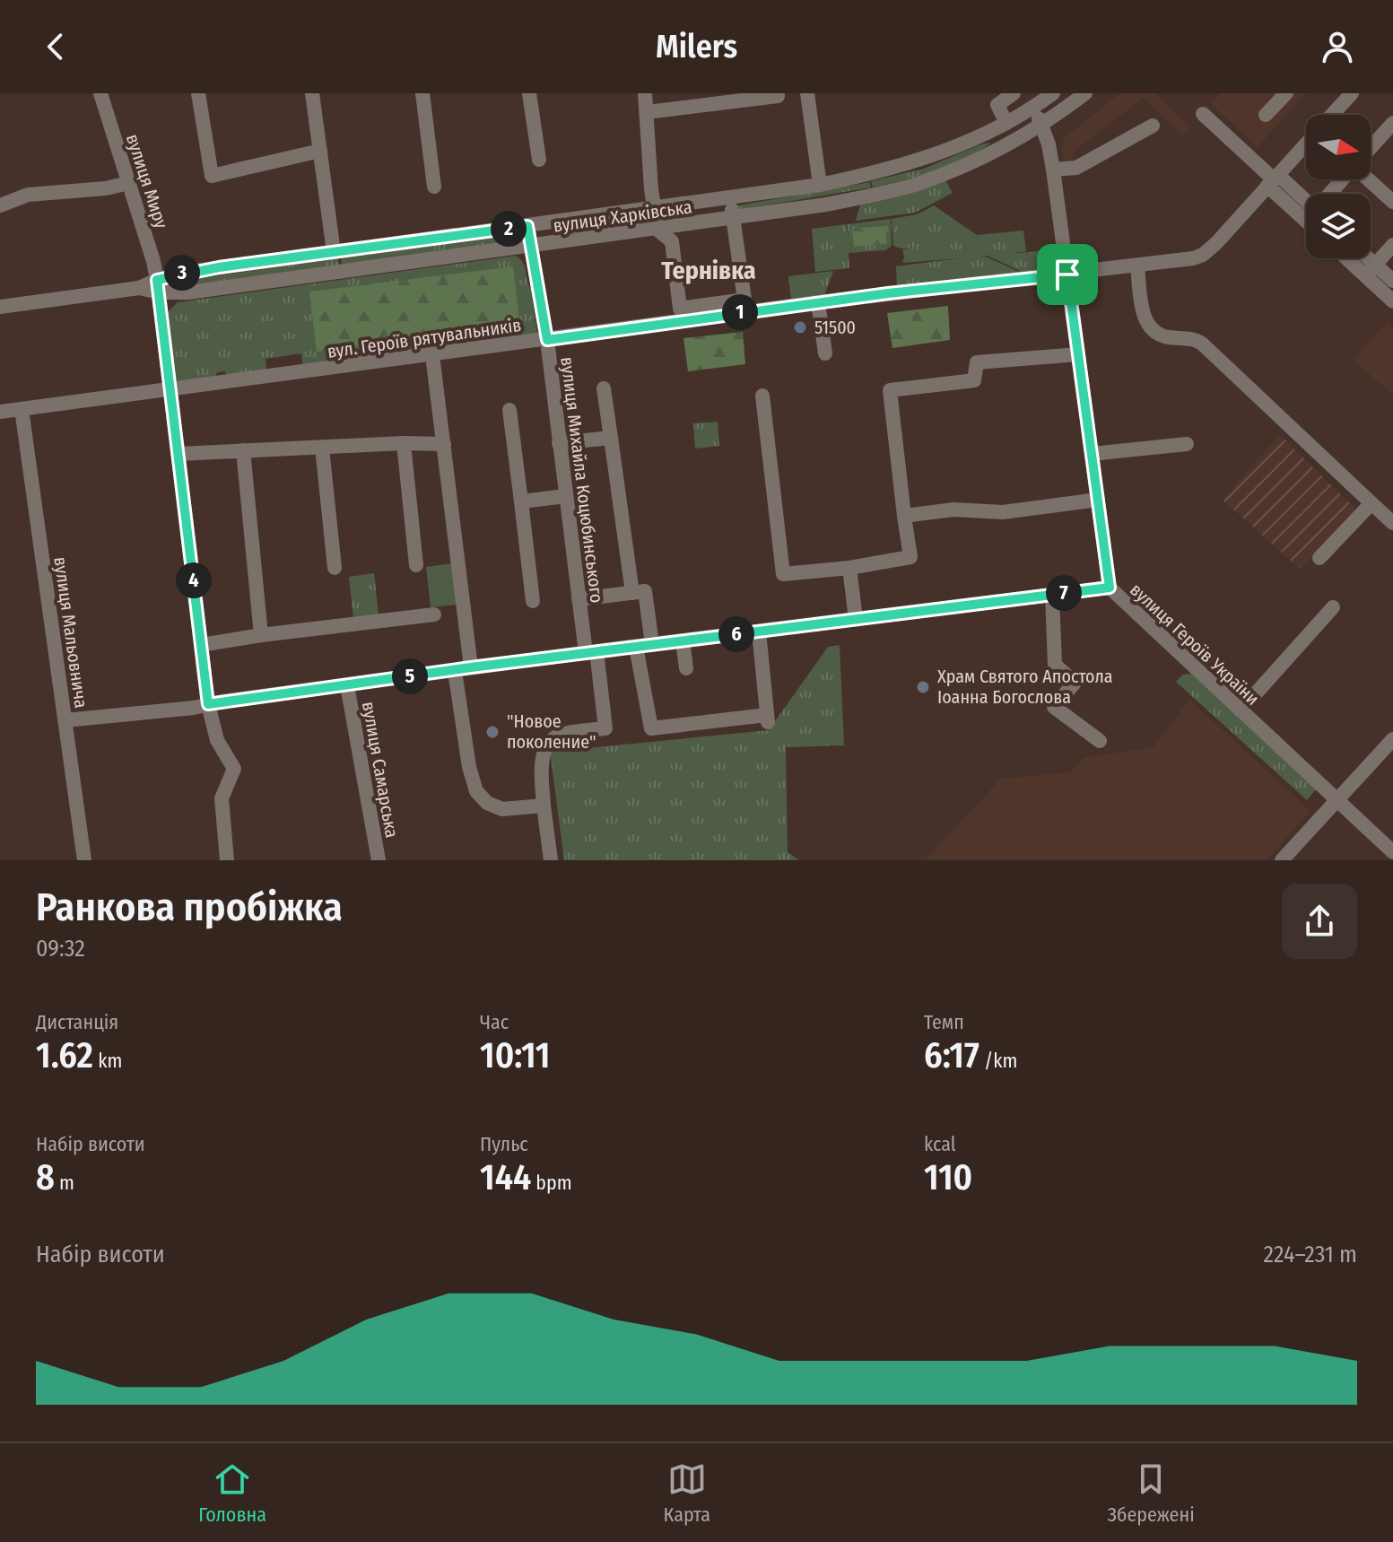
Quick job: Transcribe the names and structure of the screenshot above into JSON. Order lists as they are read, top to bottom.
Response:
{
  "streets": {
    "street": [
      "вулиця Миру",
      "вулиця Харківська",
      "вул. Героїв рятувальників",
      "вулиця Михайла Коцюбинського",
      "вулиця Мальовнича",
      "вулиця Героїв України",
      "вулиця Самарська"
    ]
  },
  "crossings": [
    ["вулиця Миру", "вулиця Харківська"],
    ["вулиця Миру", "вул. Героїв рятувальників"],
    ["вулиця Харківська", "вулиця Михайла Коцюбинського"],
    ["вулиця Харківська", "вулиця Героїв України"],
    ["вул. Героїв рятувальників", "вулиця Михайла Коцюбинського"],
    ["вул. Героїв рятувальників", "вулиця Мальовнича"],
    ["вул. Героїв рятувальників", "вулиця Героїв України"]
  ],
  "districts": ["Тернівка"],
  "places": ["51500", "Храм Святого Апостола Іоанна Богослова", "\"Новое поколение\""],
  "north": "right",
  "page": {
    "header": "Milers",
    "pins": [
      "2",
      "3",
      "1",
      "4",
      "7",
      "6",
      "5"
    ],
    "heading": ["Ранкова пробіжка", "09:32"],
    "stats": [
      ["Дистанція", "1.62 km"],
      ["Час", "10:11"],
      ["Темп", "6:17 /km"],
      ["Набір висоти", "8 m"],
      ["Пульс", "144 bpm"],
      ["kcal", "110"]
    ],
    "chart": ["Набір висоти", "224–231 m"],
    "tabs": ["Головна", "Карта", "Збережені"]
  }
}
